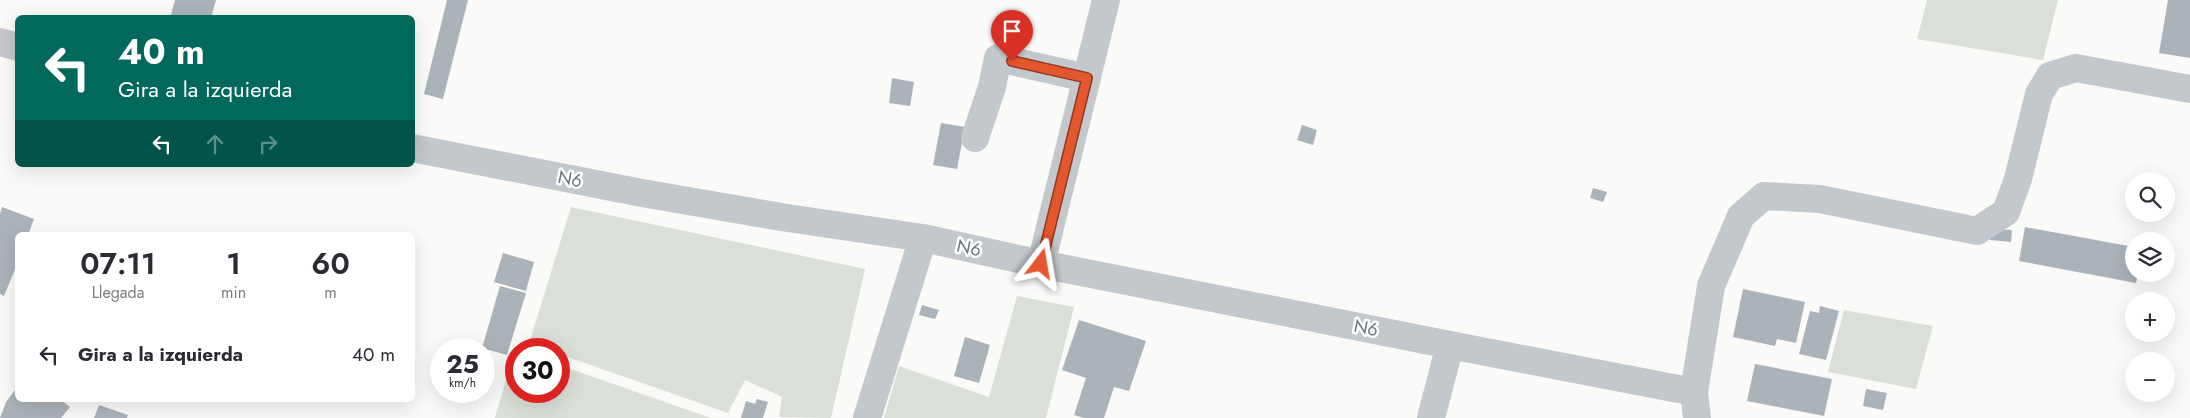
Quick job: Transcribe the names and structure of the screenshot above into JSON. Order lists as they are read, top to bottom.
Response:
{
  "streets": {
    "street": ["N6"]
  },
  "page": {
    "turn": ["40 m", "Gira a la izquierda"],
    "map_buttons": ["+", "−"],
    "eta": [
      "07:11",
      "Llegada",
      "1",
      "min",
      "60",
      "m"
    ],
    "list": [
      {
        "name": "Gira a la izquierda",
        "value": "40 m"
      }
    ],
    "speed": "25 km/h",
    "limit": "30"
  }
}
